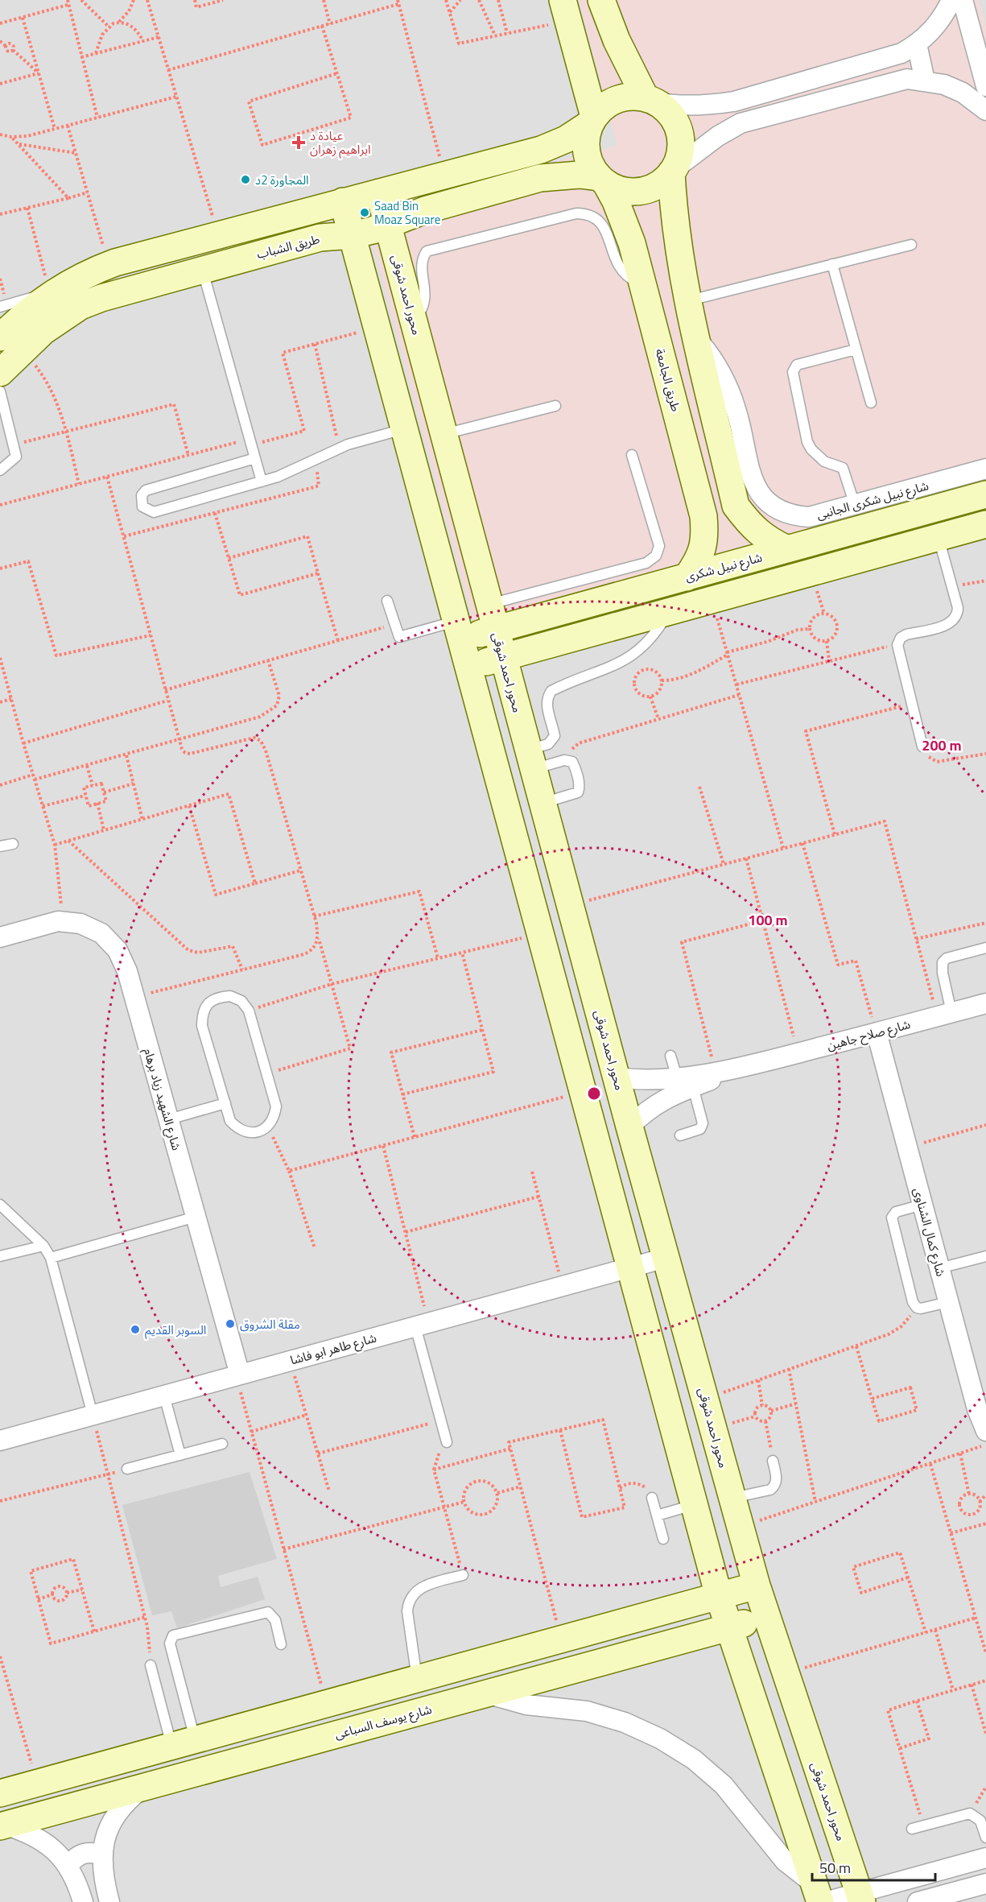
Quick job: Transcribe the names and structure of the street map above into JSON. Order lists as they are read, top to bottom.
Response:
{
  "streets": {
    "street": [
      "طريق الشباب",
      "محور احمد شوقى",
      "طريق الجامعة",
      "شارع نبيل شكرى الجانبى",
      "شارع نبيل شكرى",
      "شارع صلاح جاهين",
      "شارع الشهيد زياد برهام",
      "شارع كمال الشناوى",
      "شارع طاهر ابو فاشا",
      "شارع يوسف السباعى"
    ]
  },
  "crossings": [
    ["طريق الشباب", "محور احمد شوقى"],
    ["طريق الشباب", "طريق الجامعة"],
    ["محور احمد شوقى", "شارع نبيل شكرى"],
    ["محور احمد شوقى", "شارع صلاح جاهين"],
    ["محور احمد شوقى", "شارع طاهر ابو فاشا"],
    ["محور احمد شوقى", "شارع يوسف السباعى"],
    ["طريق الجامعة", "شارع نبيل شكرى"],
    ["شارع صلاح جاهين", "شارع كمال الشناوى"],
    ["شارع الشهيد زياد برهام", "شارع طاهر ابو فاشا"]
  ],
  "places": {
    "health": ["عيادة د ابراهيم زهران"],
    "other": [
      "المجاورة 2د",
      "Saad Bin Moaz Square",
      "مقلة الشروق",
      "السوبر القديم"
    ]
  },
  "scale_bar": "50 m",
  "rings": ["200 m", "100 m"]
}
